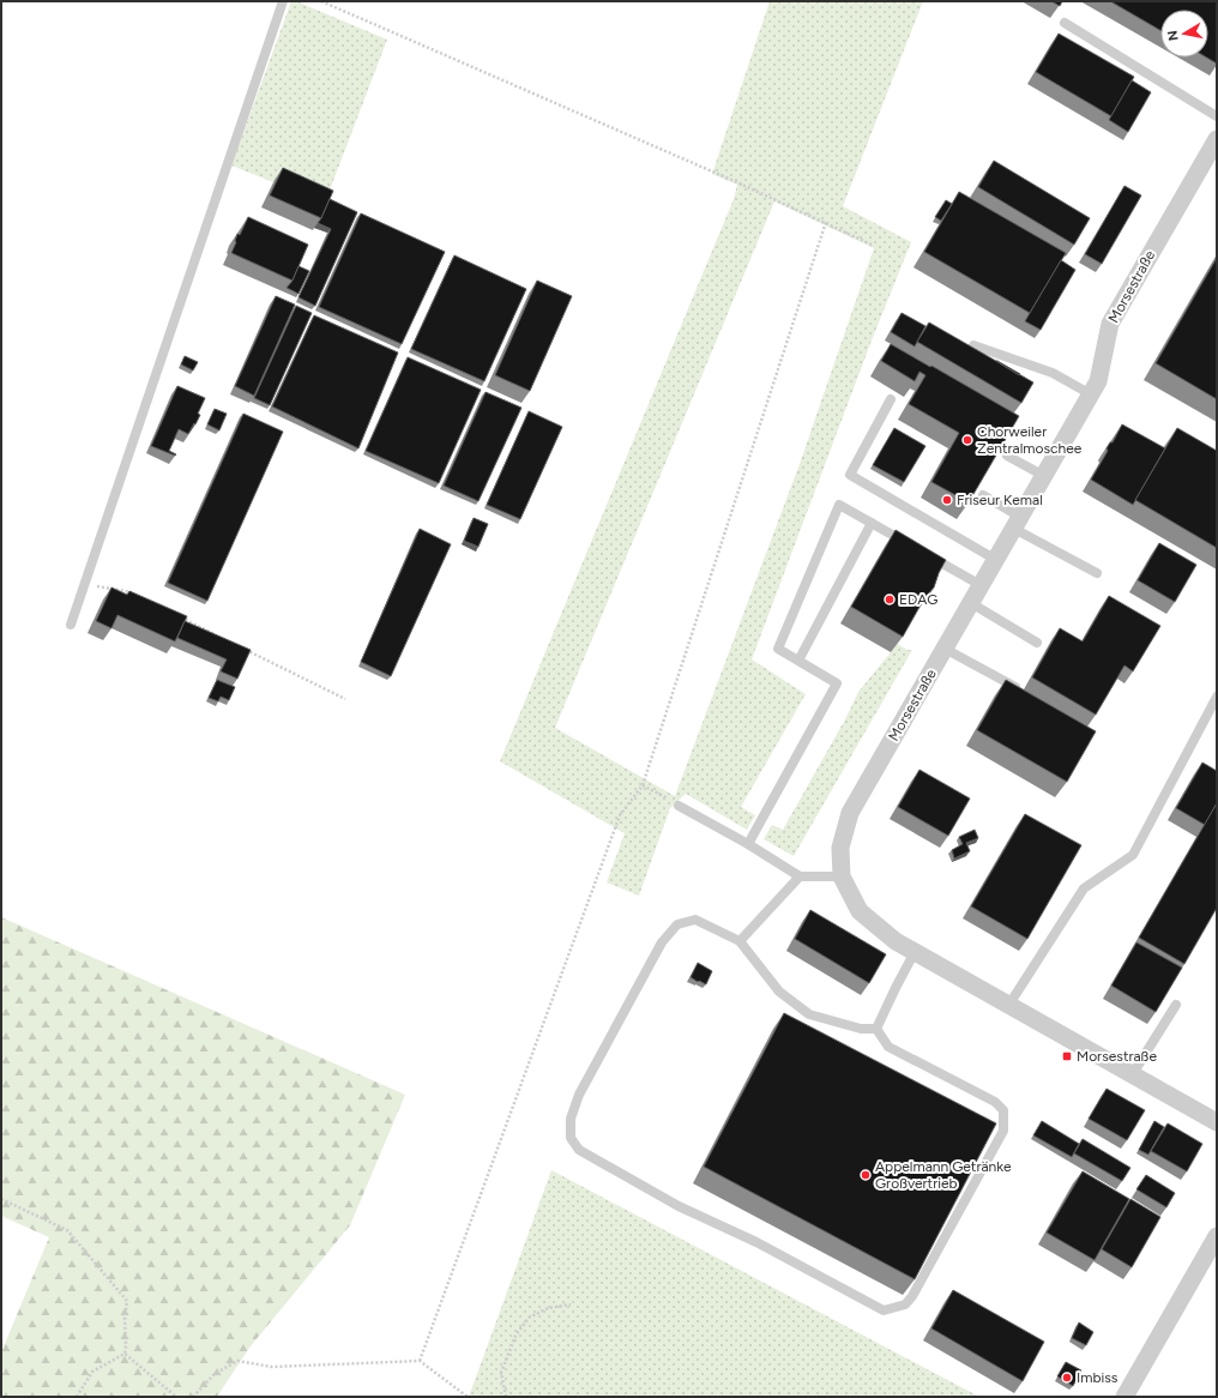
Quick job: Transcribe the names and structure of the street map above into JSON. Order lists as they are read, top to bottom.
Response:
{
  "streets": {
    "street": ["Morsestraße"]
  },
  "places": {
    "other": [
      "Chorweiler Zentralmoschee",
      "Friseur Kemal",
      "EDAG",
      "Appelmann Getränke Großvertrieb",
      "Imbiss"
    ],
    "transit": ["Morsestraße"]
  },
  "north": "left"
}
